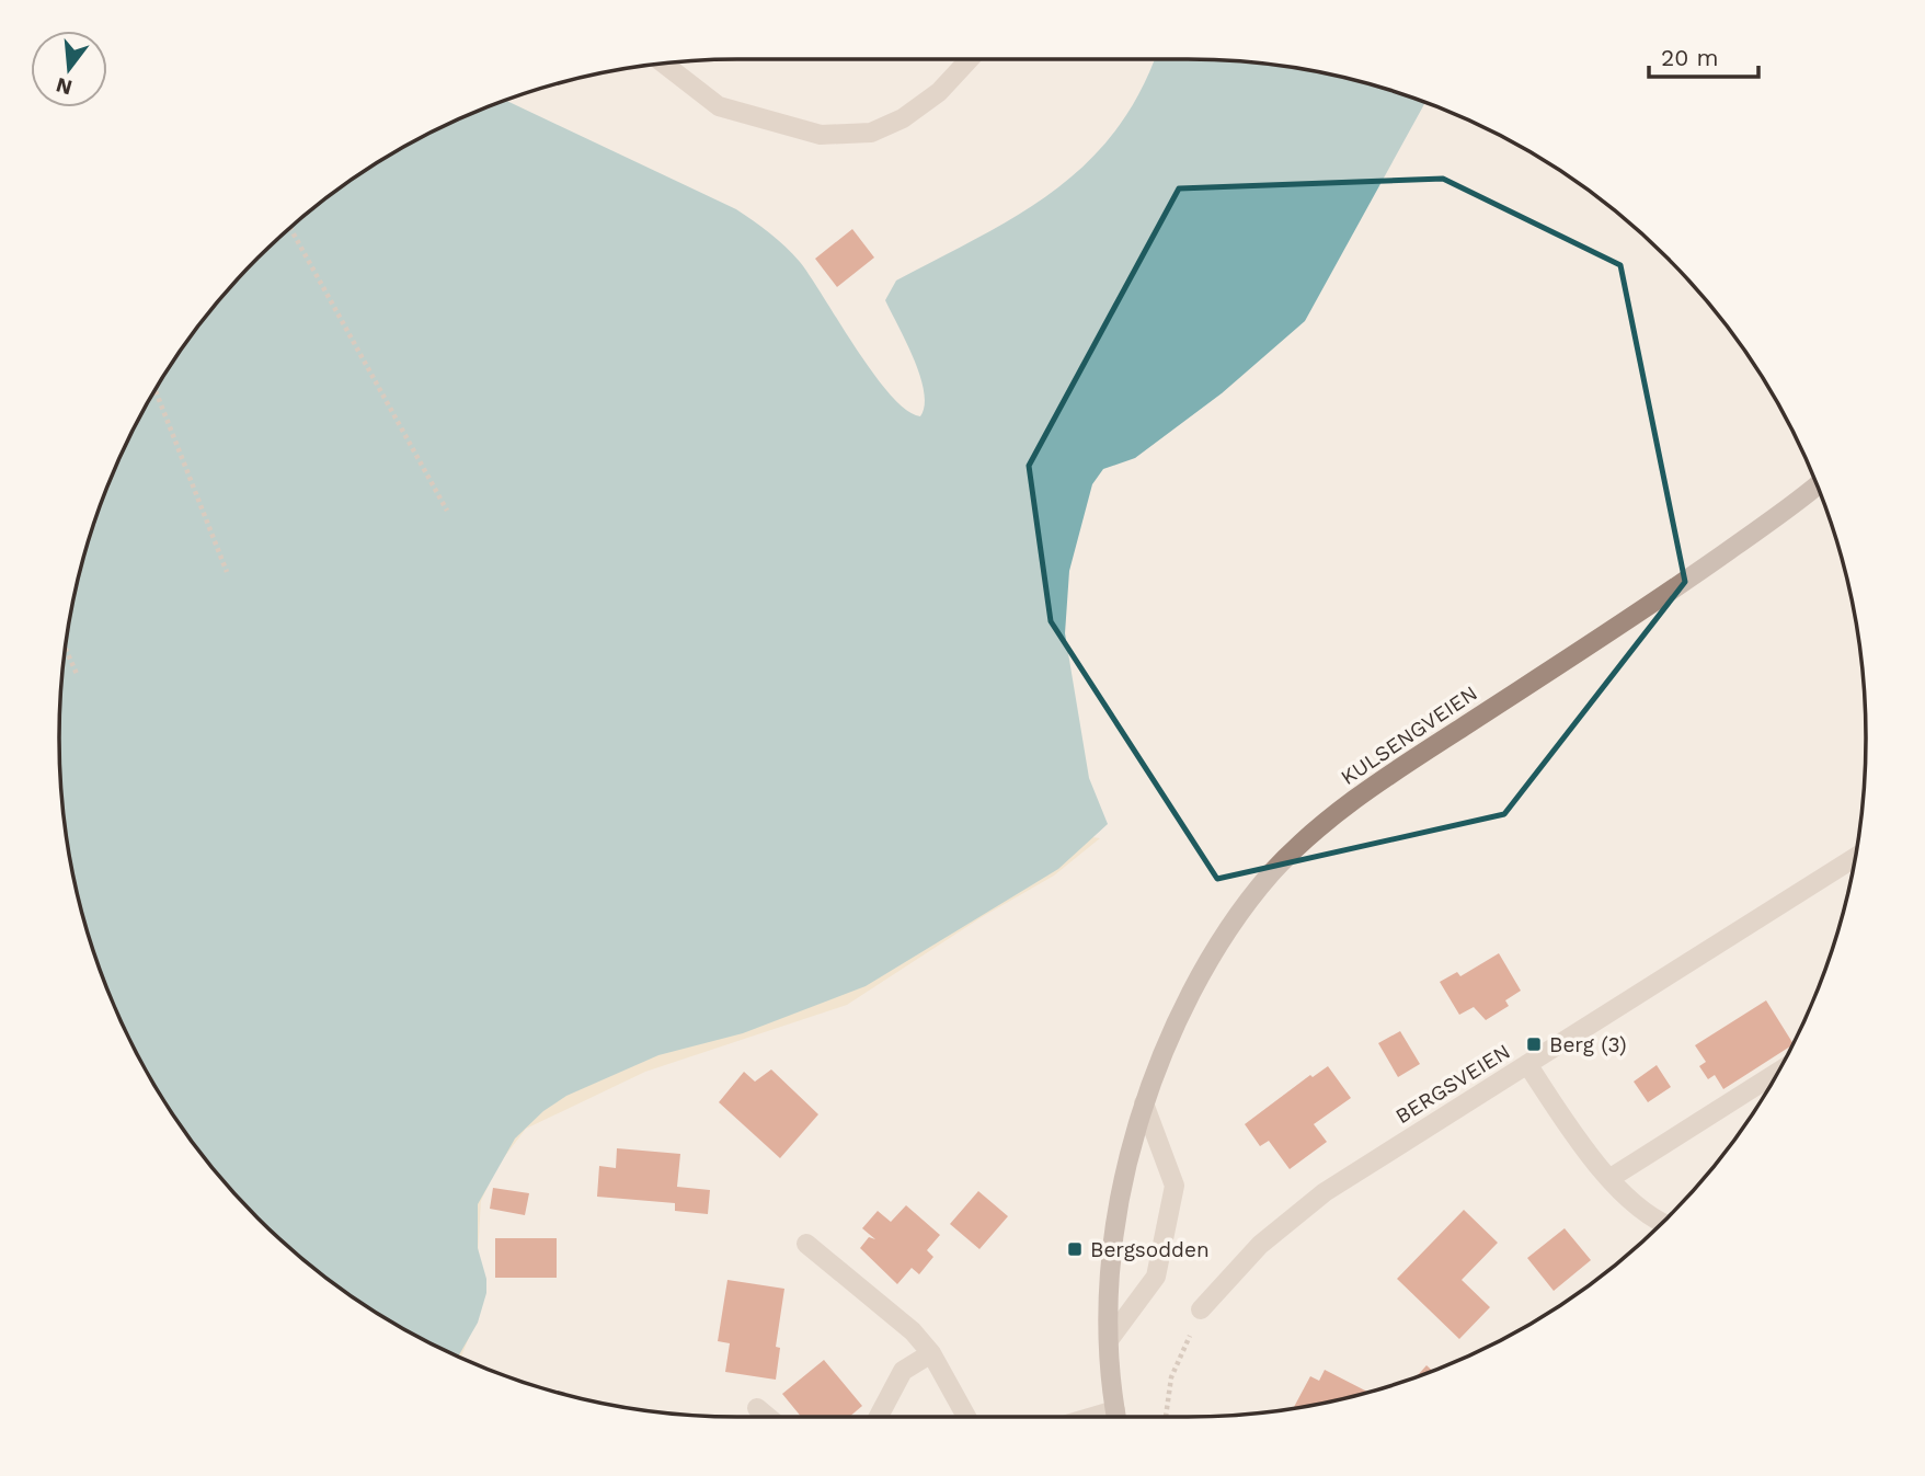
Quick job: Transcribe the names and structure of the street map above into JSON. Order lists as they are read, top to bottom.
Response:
{
  "streets": {
    "main road": ["KULSENGVEIEN"],
    "street": ["BERGSVEIEN"]
  },
  "places": {
    "transit": ["Berg (3)", "Bergsodden"]
  },
  "scale_bar": "20 m",
  "north": "bottom"
}
